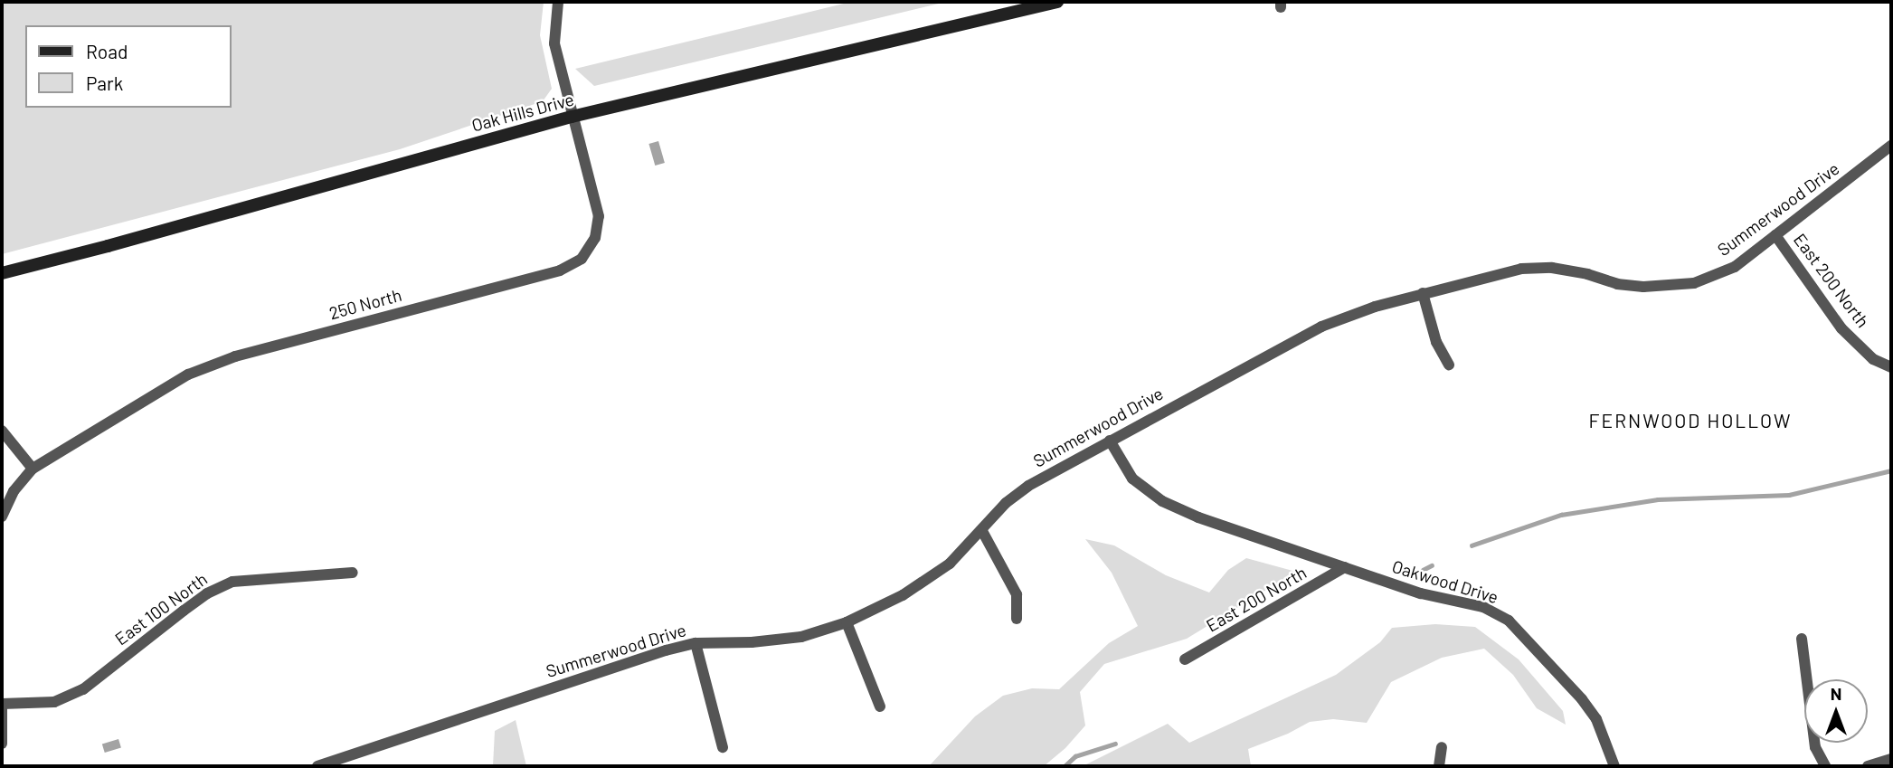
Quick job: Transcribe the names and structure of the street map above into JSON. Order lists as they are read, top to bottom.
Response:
{
  "streets": {
    "main road": ["Oak Hills Drive"],
    "street": [
      "Summerwood Drive",
      "East 200 North",
      "250 North",
      "Oakwood Drive",
      "East 100 North"
    ]
  },
  "crossings": [
    ["Oak Hills Drive", "250 North"],
    ["Summerwood Drive", "East 200 North"],
    ["Summerwood Drive", "Oakwood Drive"],
    ["East 200 North", "Oakwood Drive"]
  ],
  "districts": ["FERNWOOD HOLLOW"],
  "legend": ["Road", "Park"],
  "north": "top"
}
